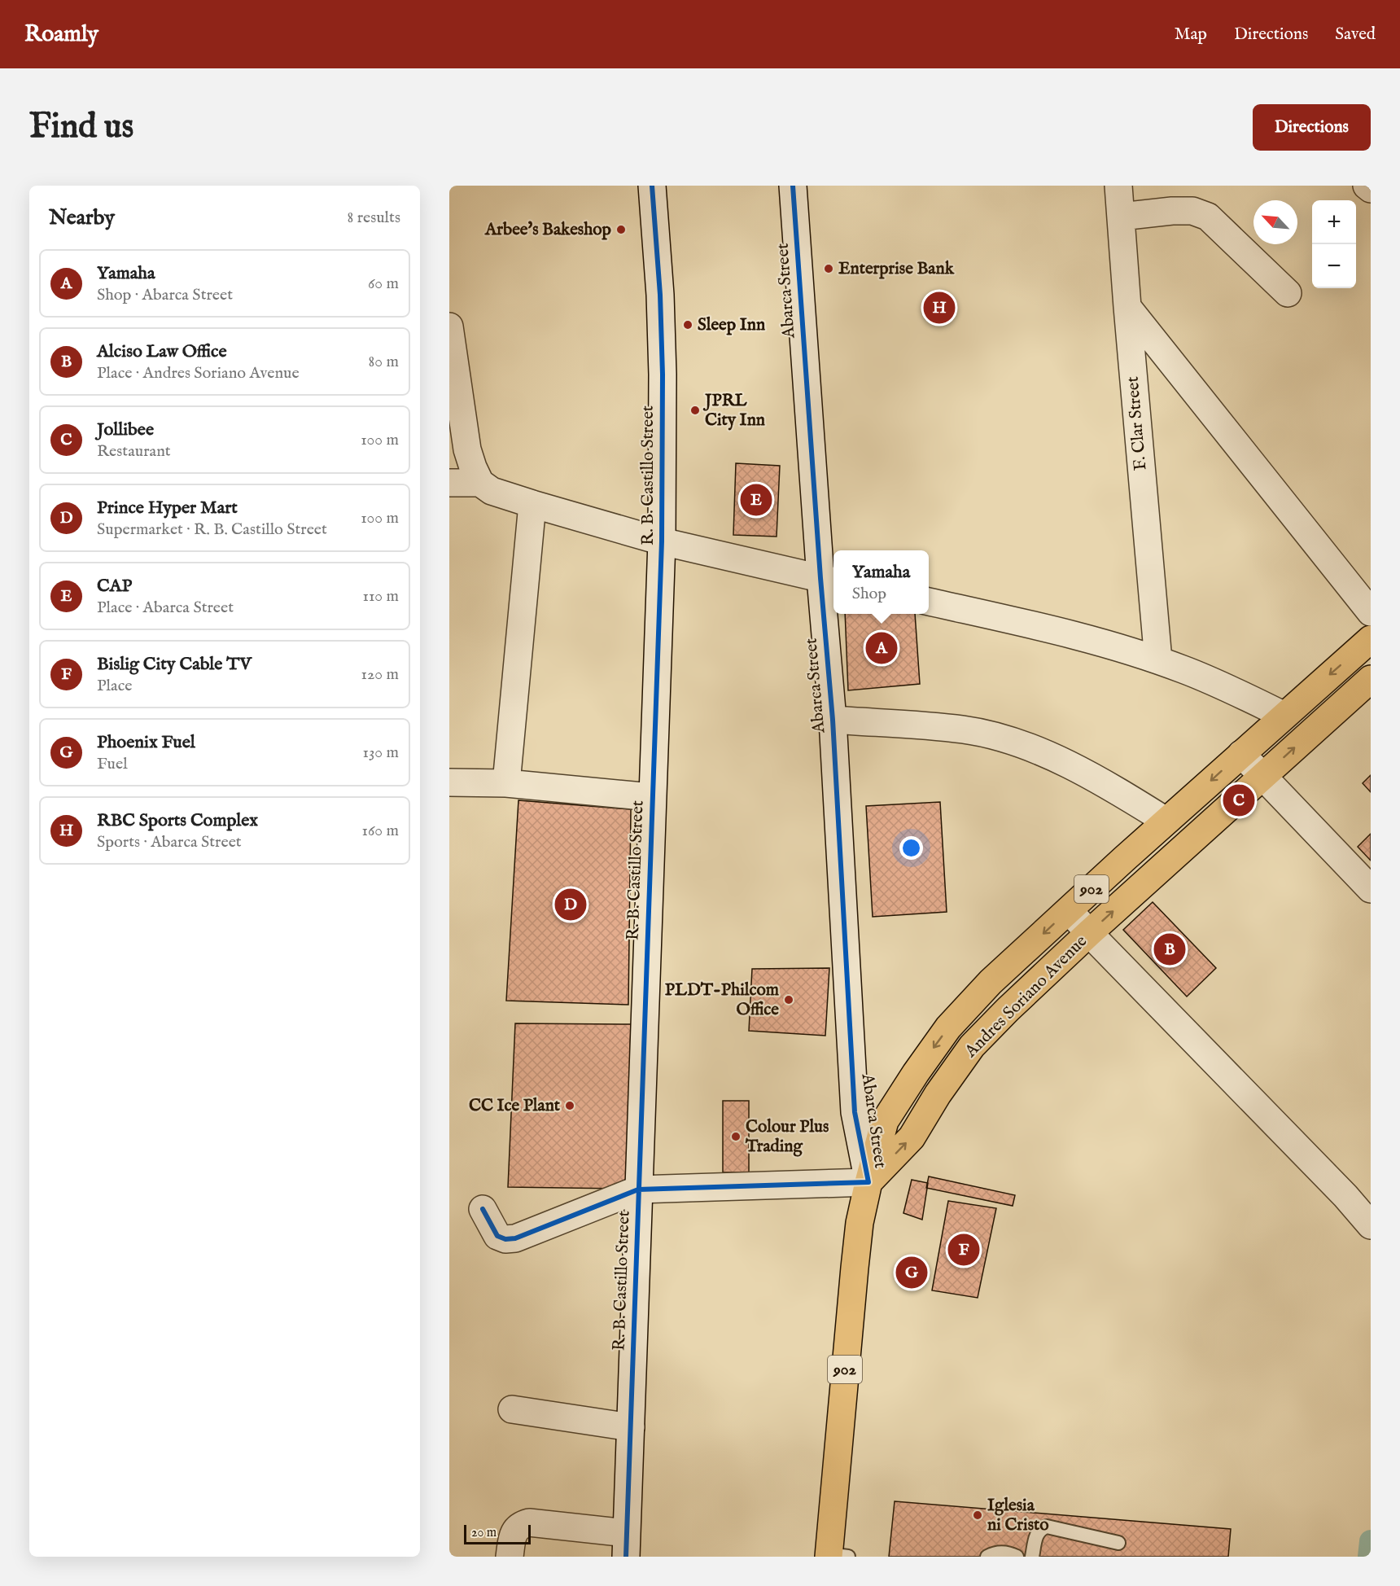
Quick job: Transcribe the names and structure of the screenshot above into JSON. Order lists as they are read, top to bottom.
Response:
{
  "streets": {
    "highway": ["902", "Andres Soriano Avenue"],
    "street": ["Abarca Street", "F. Clar Street", "R. B. Castillo Street"]
  },
  "crossings": [
    ["Abarca Street", "902"],
    ["Abarca Street", "Andres Soriano Avenue"],
    ["902", "Andres Soriano Avenue"]
  ],
  "places": [
    "Arbee's Bakeshop",
    "Enterprise Bank",
    "Sleep Inn",
    "JPRL City Inn",
    "PLDT-Philcom Office",
    "CC Ice Plant",
    "Colour Plus Trading",
    "Iglesia ni Cristo"
  ],
  "scale_bar": "20 m",
  "north": "top left",
  "page": {
    "header": "Roamly",
    "nav": ["Map", "Directions", "Saved"],
    "buttons": "Directions",
    "title": "Find us",
    "heading": ["Nearby", "8 results"],
    "map_buttons": ["+", "−"],
    "list": [
      {
        "mark": "A",
        "name": "Yamaha",
        "note": "Shop · Abarca Street",
        "value": "60 m"
      },
      {
        "mark": "B",
        "name": "Alciso Law Office",
        "note": "Place · Andres Soriano Avenue",
        "value": "80 m"
      },
      {
        "mark": "C",
        "name": "Jollibee",
        "note": "Restaurant",
        "value": "100 m"
      },
      {
        "mark": "D",
        "name": "Prince Hyper Mart",
        "note": "Supermarket · R. B. Castillo Street",
        "value": "100 m"
      },
      {
        "mark": "E",
        "name": "CAP",
        "note": "Place · Abarca Street",
        "value": "110 m"
      },
      {
        "mark": "F",
        "name": "Bislig City Cable TV",
        "note": "Place",
        "value": "120 m"
      },
      {
        "mark": "G",
        "name": "Phoenix Fuel",
        "note": "Fuel",
        "value": "130 m"
      },
      {
        "mark": "H",
        "name": "RBC Sports Complex",
        "note": "Sports · Abarca Street",
        "value": "160 m"
      }
    ],
    "pins": [
      "H",
      "E",
      "A",
      "C",
      "D",
      "B",
      "F",
      "G"
    ],
    "popup": ["Yamaha", "Shop"],
    "scale": "20 m"
  }
}
